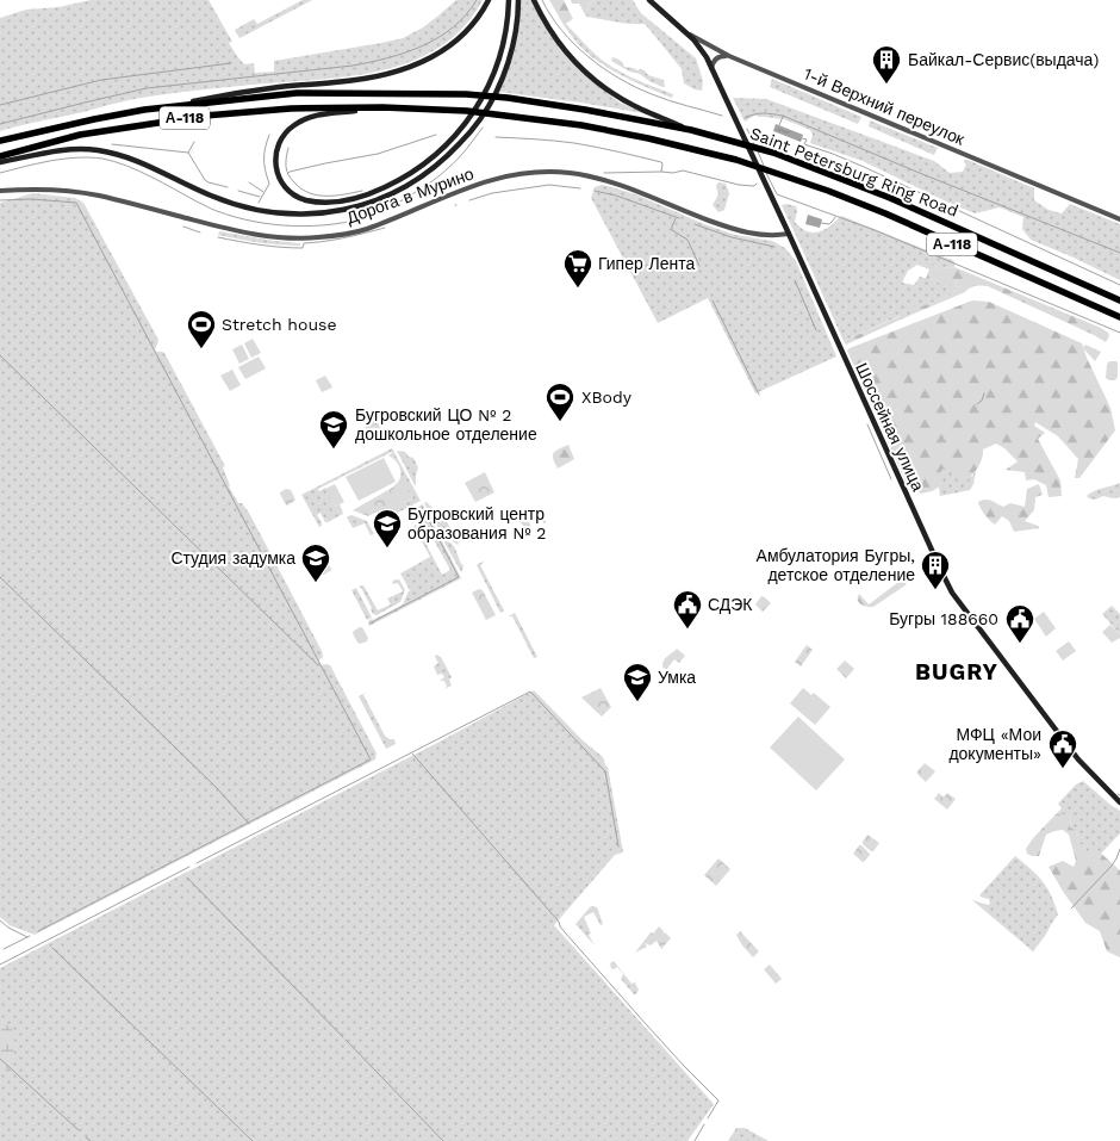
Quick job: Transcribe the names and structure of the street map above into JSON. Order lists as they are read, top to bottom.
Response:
{
  "streets": {
    "highway": ["А-118", "Saint Petersburg Ring Road"],
    "main road": ["1-й Верхний переулок", "Шоссейная улица"],
    "street": ["Дорога в Мурино"]
  },
  "crossings": [
    ["1-й Верхний переулок", "Шоссейная улица"],
    ["Дорога в Мурино", "Шоссейная улица"]
  ],
  "districts": ["BUGRY"],
  "places": {
    "building": ["Байкал-Сервис(выдача)", "Амбулатория Бугры, детское отделение"],
    "supermarket": ["Гипер Лента"],
    "sports": ["Stretch house", "XBody"],
    "school or university": [
      "Бугровский ЦО № 2 дошкольное отделение",
      "Бугровский центр образования № 2",
      "Студия задумка",
      "Умка"
    ],
    "public building": ["СДЭК", "Бугры 188660", "МФЦ «Мои документы»"]
  }
}
